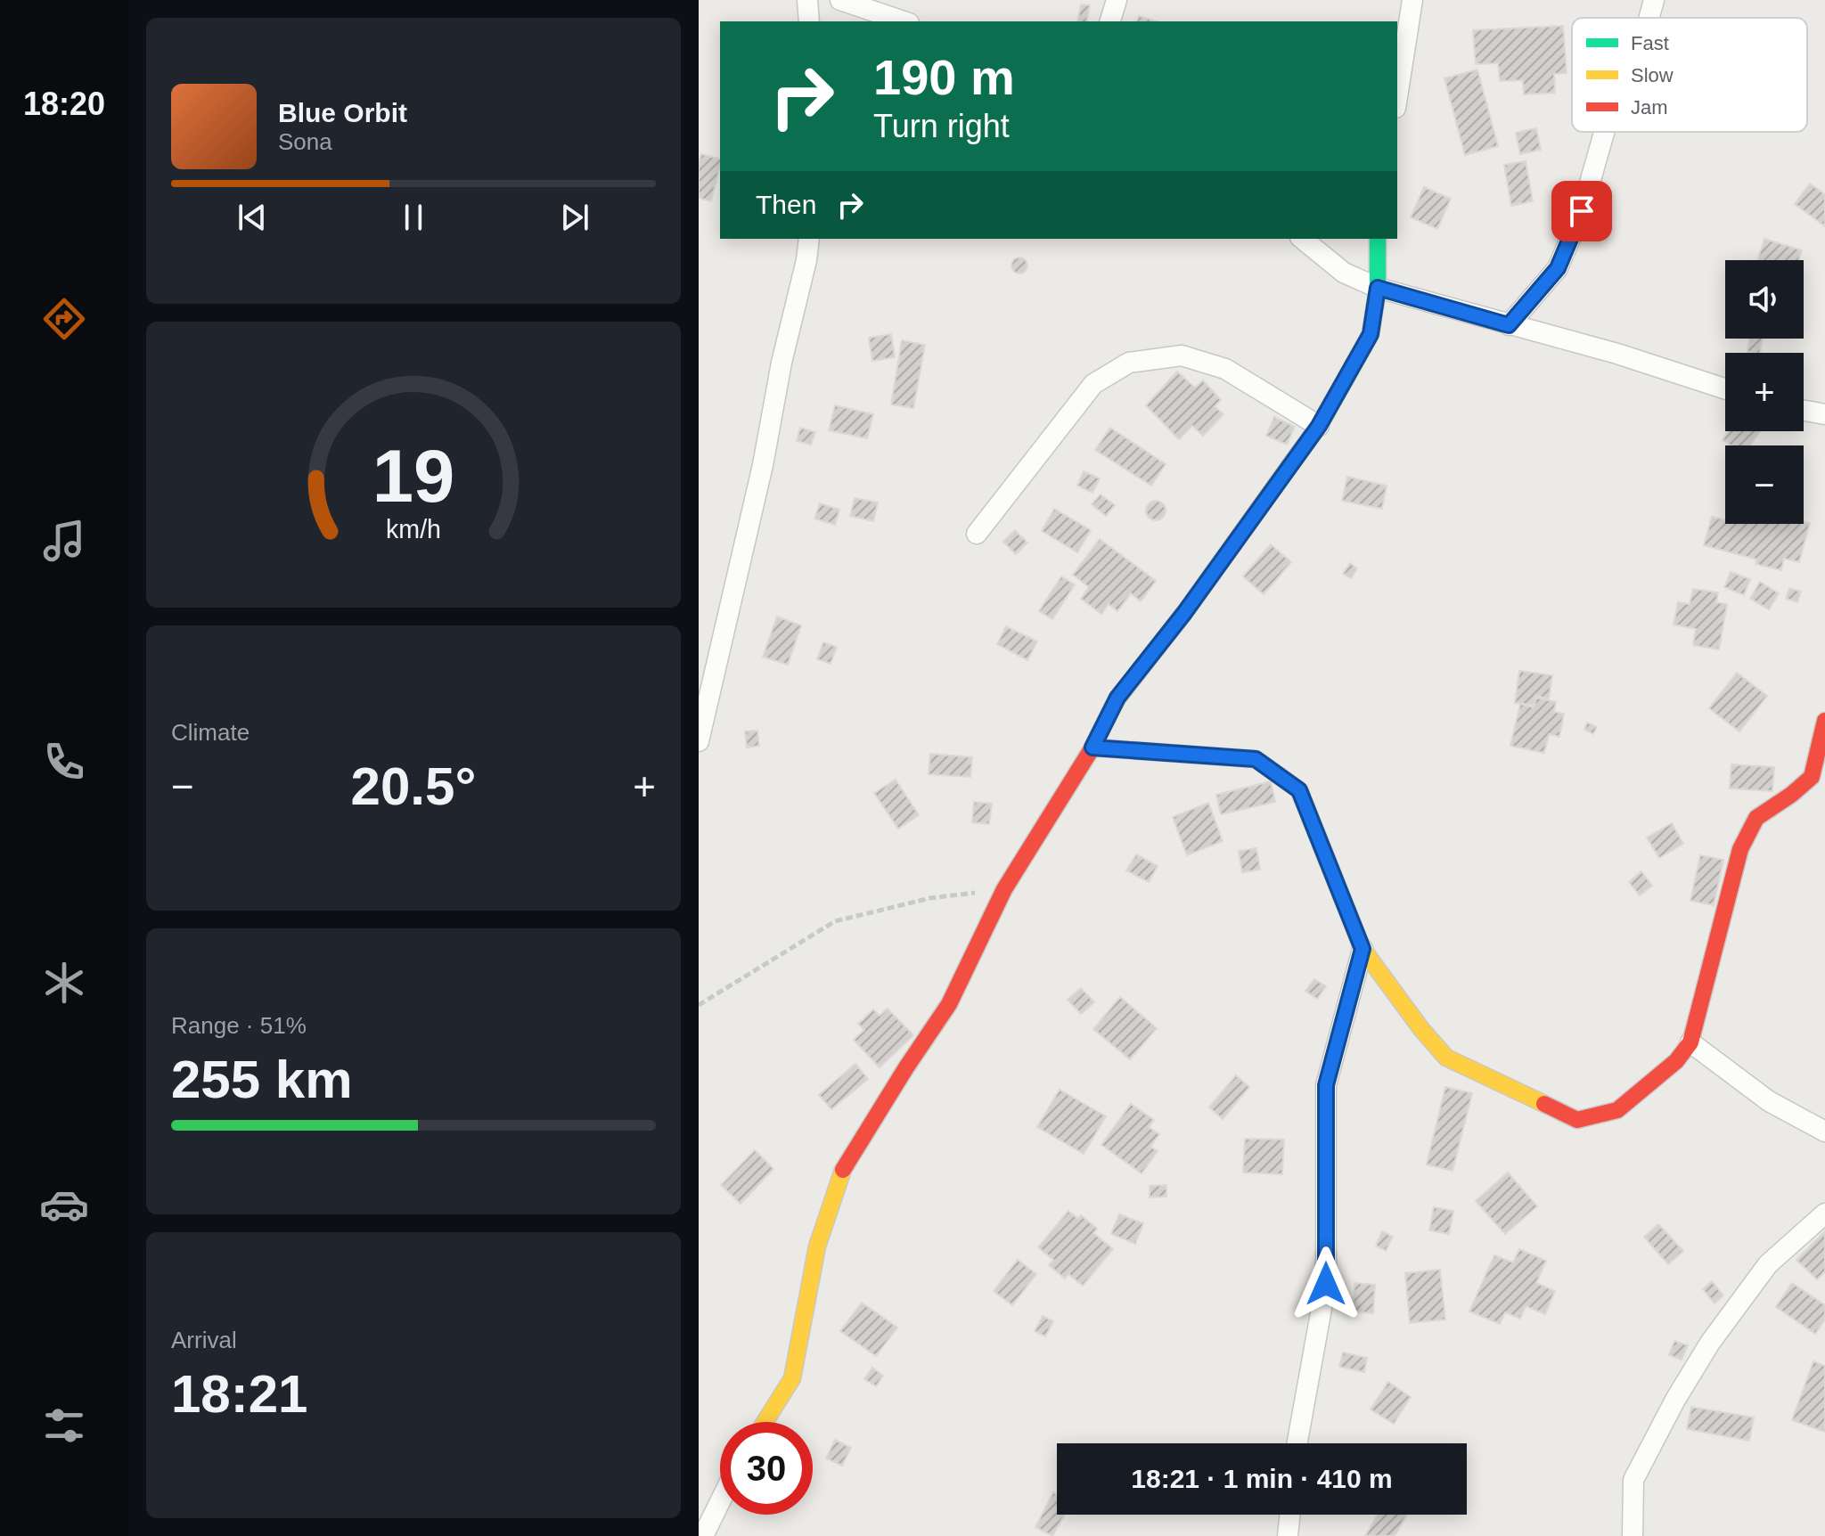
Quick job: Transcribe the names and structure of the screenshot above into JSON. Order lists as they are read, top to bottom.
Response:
{
  "legend": ["Fast", "Slow", "Jam"],
  "page": {
    "tabs": "18:20",
    "turn": ["190 m", "Turn right"],
    "song": ["Blue Orbit", "Sona"],
    "then": "Then",
    "map_buttons": ["+", "−"],
    "tile": [
      "Climate",
      ["Range · 51%", "255 km"],
      ["Arrival", "18:21"]
    ],
    "heat": ["−", "20.5°", "+"],
    "limit": "30",
    "trip": "18:21 · 1 min · 410 m",
    "gauge": ["19", "km/h"]
  }
}
